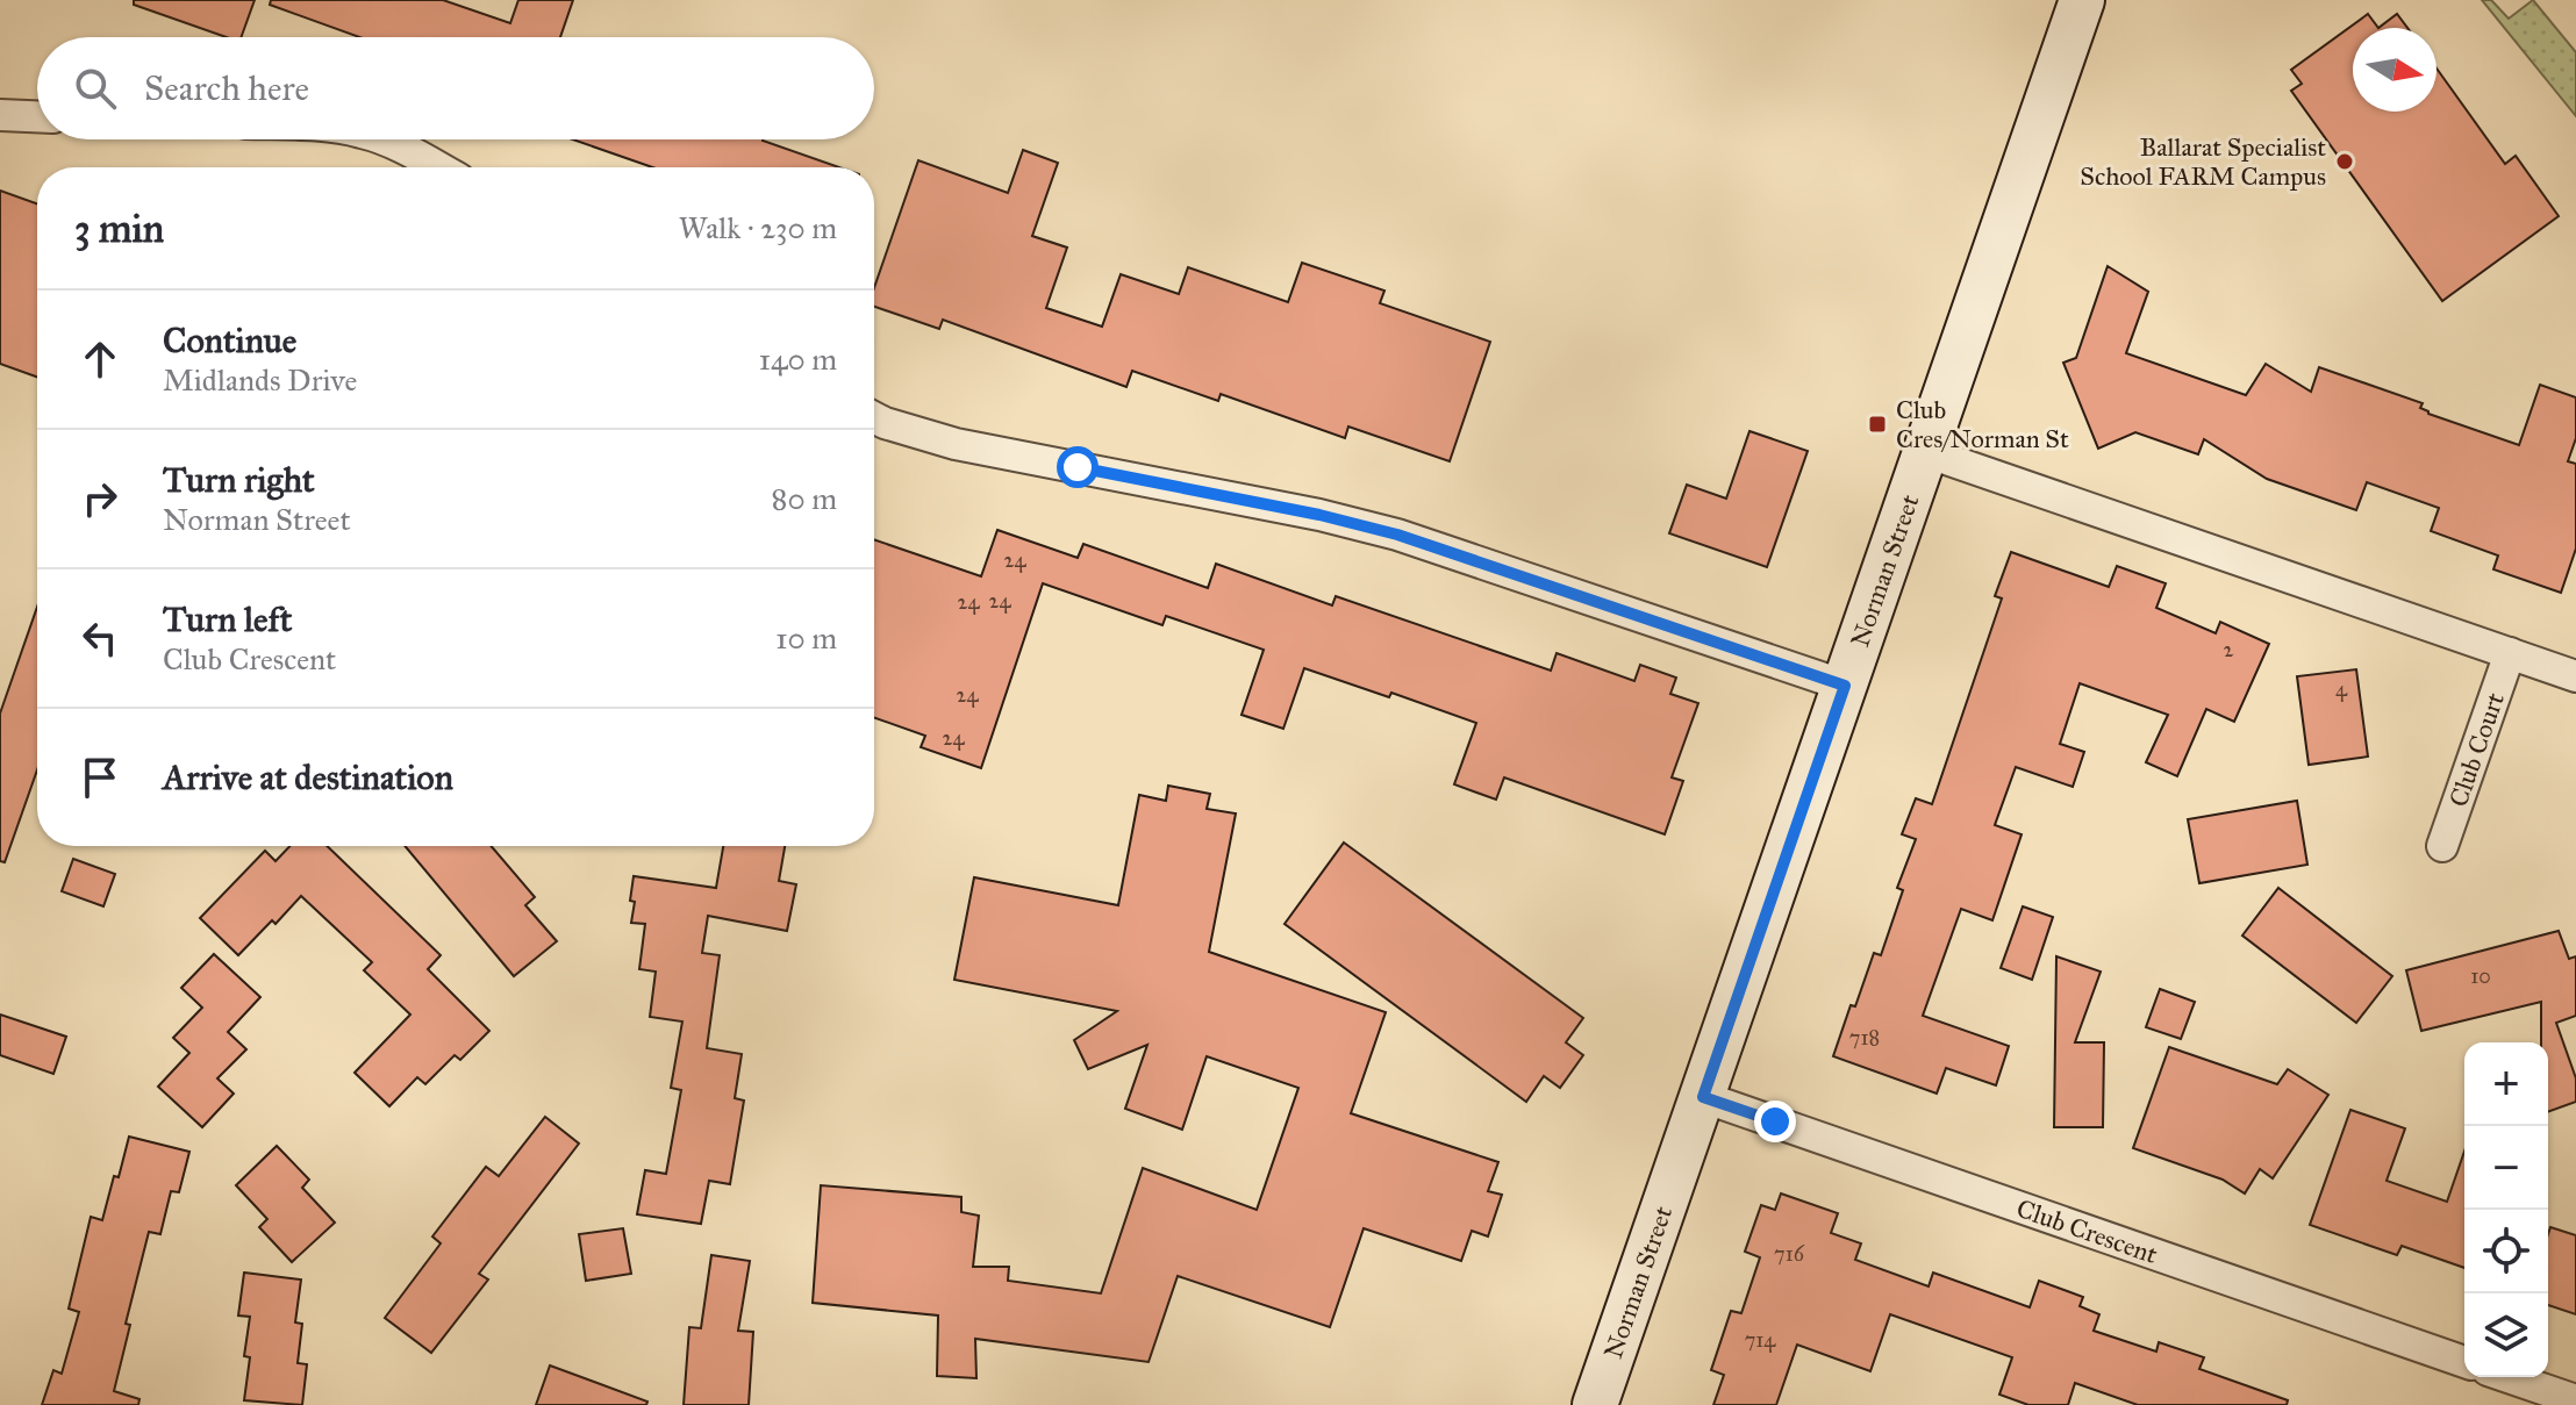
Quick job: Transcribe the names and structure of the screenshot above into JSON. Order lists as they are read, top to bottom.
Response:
{
  "streets": {
    "main road": ["Norman Street"],
    "street": ["Club Court", "Club Crescent"]
  },
  "crossings": [
    ["Norman Street", "Club Crescent"]
  ],
  "places": {
    "other": ["Ballarat Specialist School FARM Campus"],
    "transit": ["Club Cres/Norman St"]
  },
  "house_numbers": [
    "24",
    "24",
    "24",
    "2",
    "4",
    "24",
    "24",
    "10",
    "718",
    "716",
    "714"
  ],
  "north": "right",
  "page": {
    "search": "Search here",
    "heading": ["3 min", "Walk · 230 m"],
    "list": [
      ["Continue", "Midlands Drive", "140 m"],
      ["Turn right", "Norman Street", "80 m"],
      ["Turn left", "Club Crescent", "10 m"],
      "Arrive at destination"
    ],
    "map_buttons": ["+", "−"]
  }
}
